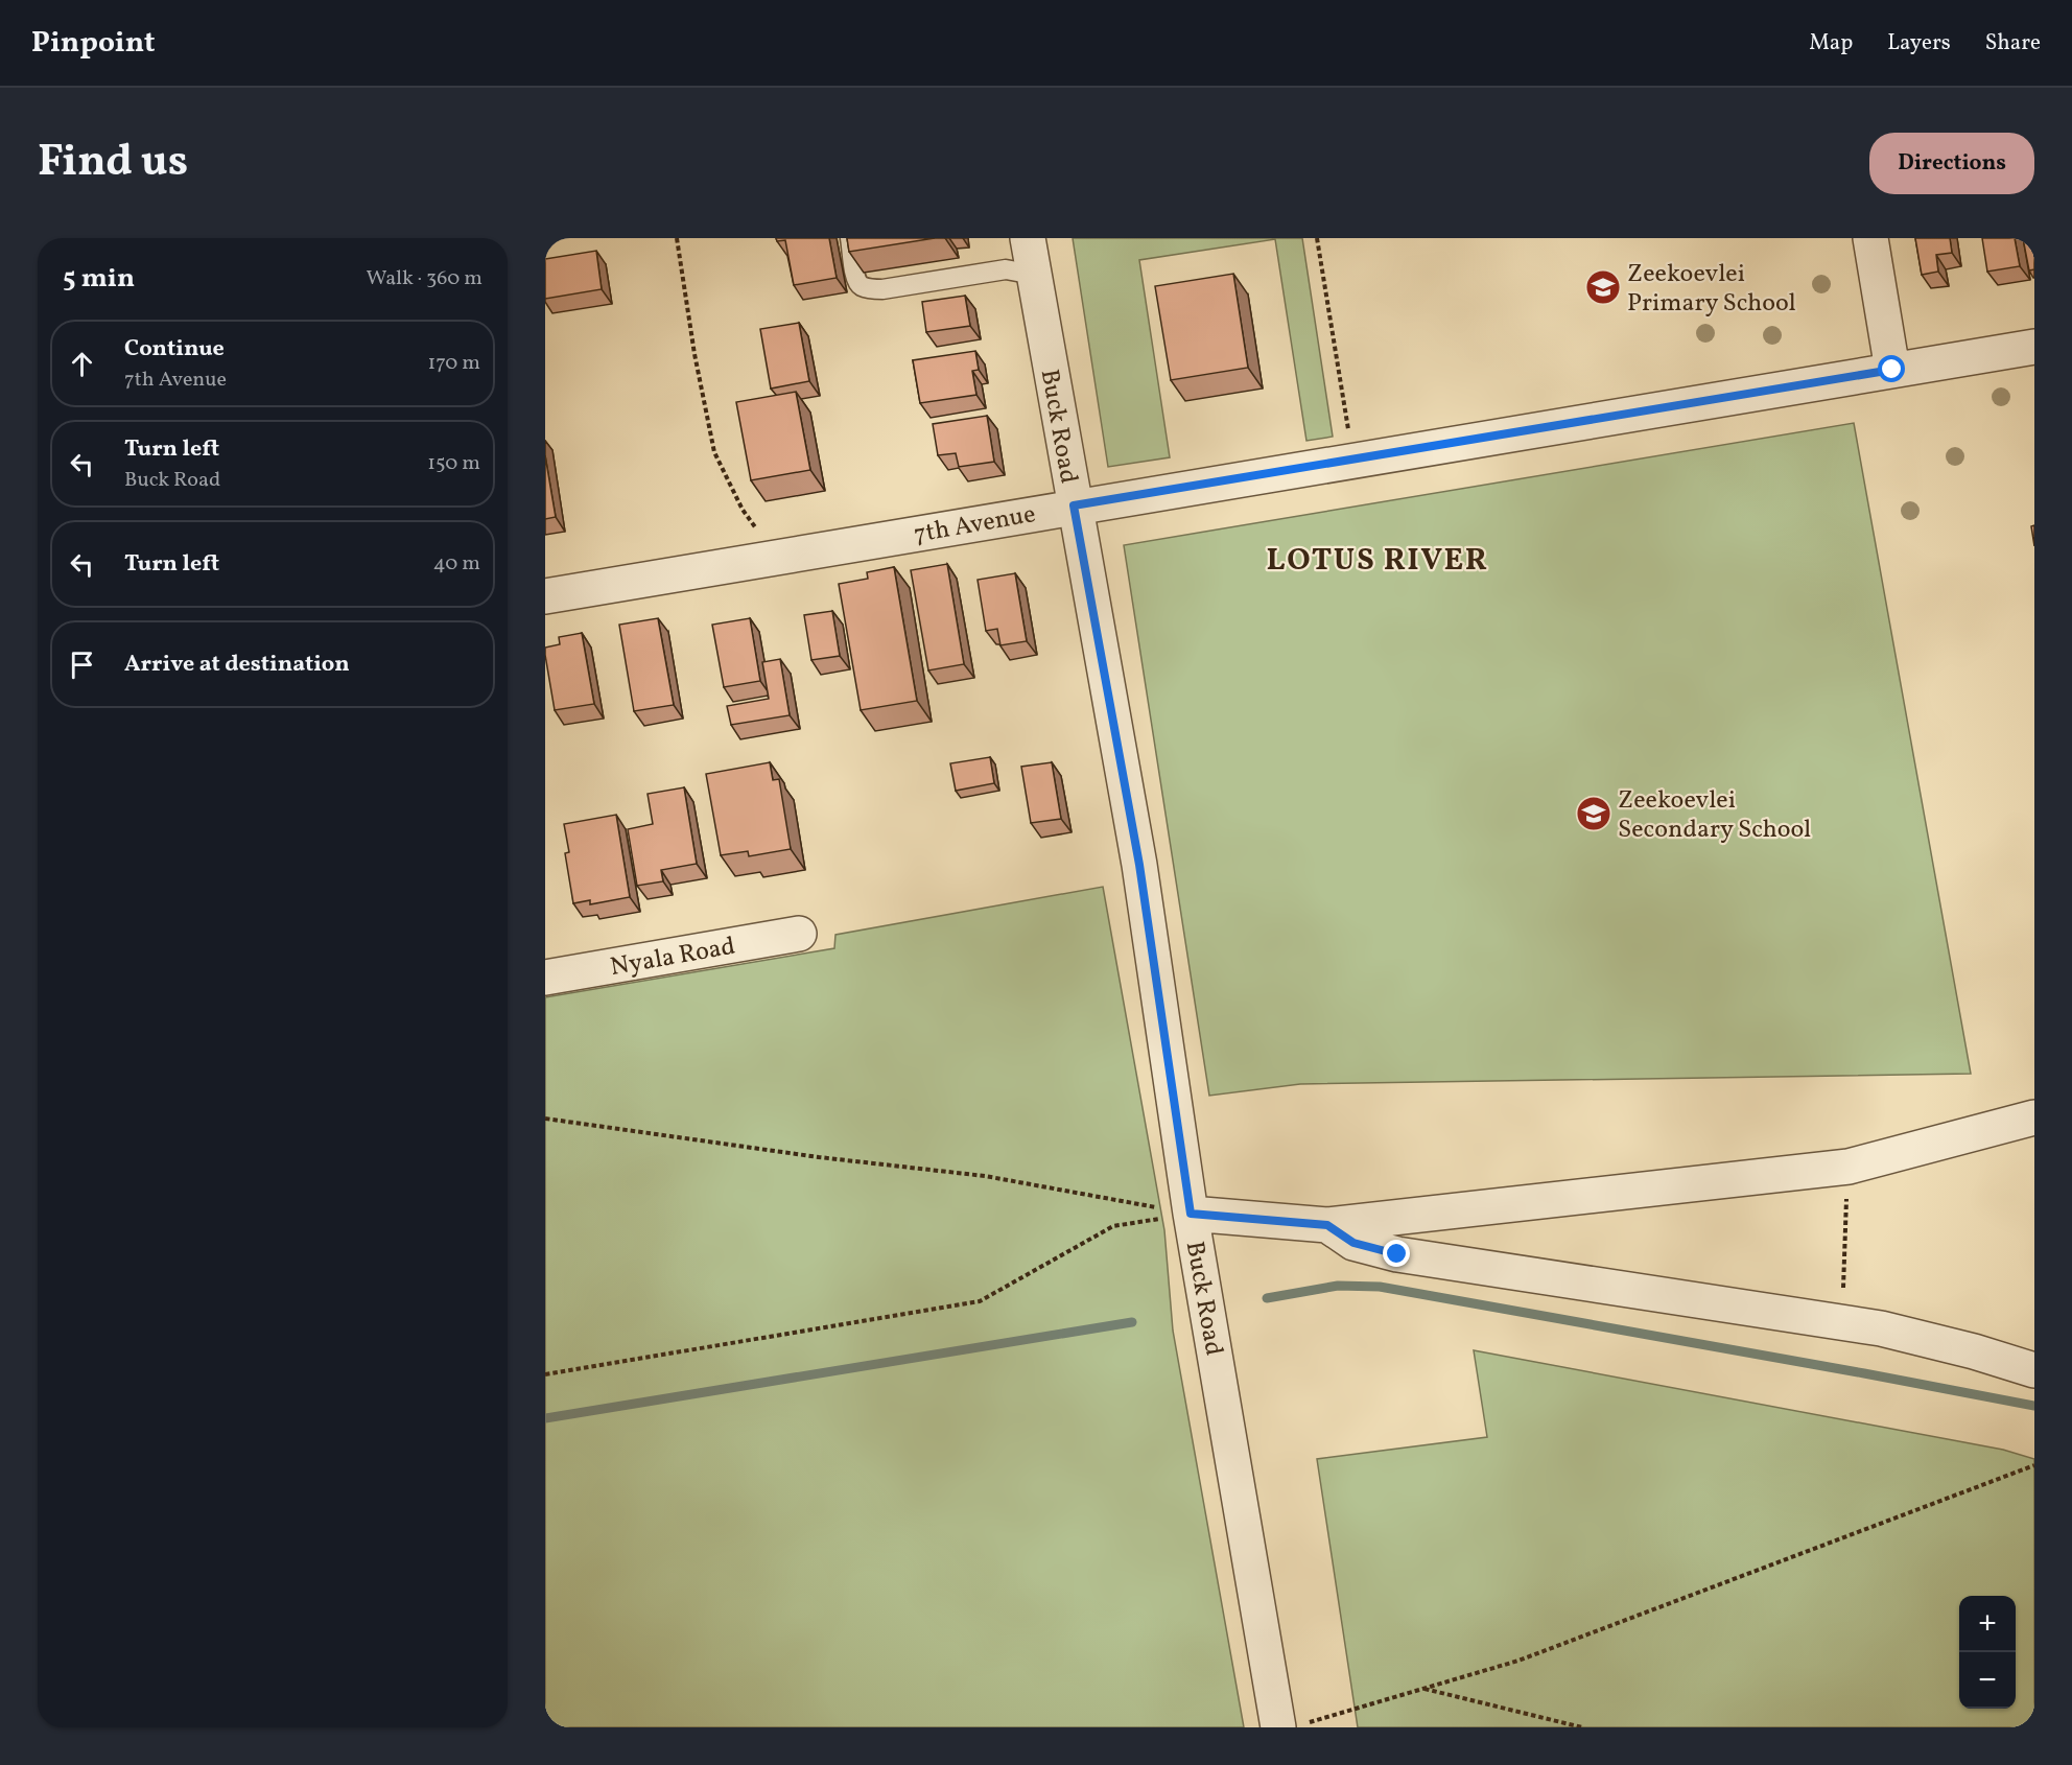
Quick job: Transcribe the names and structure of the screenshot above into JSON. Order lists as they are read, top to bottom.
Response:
{
  "streets": {
    "street": ["Buck Road", "7th Avenue", "Nyala Road"]
  },
  "crossings": [
    ["Buck Road", "7th Avenue"]
  ],
  "districts": ["LOTUS RIVER"],
  "places": {
    "school or university": ["Zeekoevlei Primary School", "Zeekoevlei Secondary School"]
  },
  "page": {
    "header": "Pinpoint",
    "nav": ["Map", "Layers", "Share"],
    "title": "Find us",
    "buttons": "Directions",
    "heading": ["5 min", "Walk · 360 m"],
    "list": [
      ["Continue", "7th Avenue", "170 m"],
      ["Turn left", "Buck Road", "150 m"],
      ["Turn left", "40 m"],
      "Arrive at destination"
    ],
    "map_buttons": ["+", "−"]
  }
}
